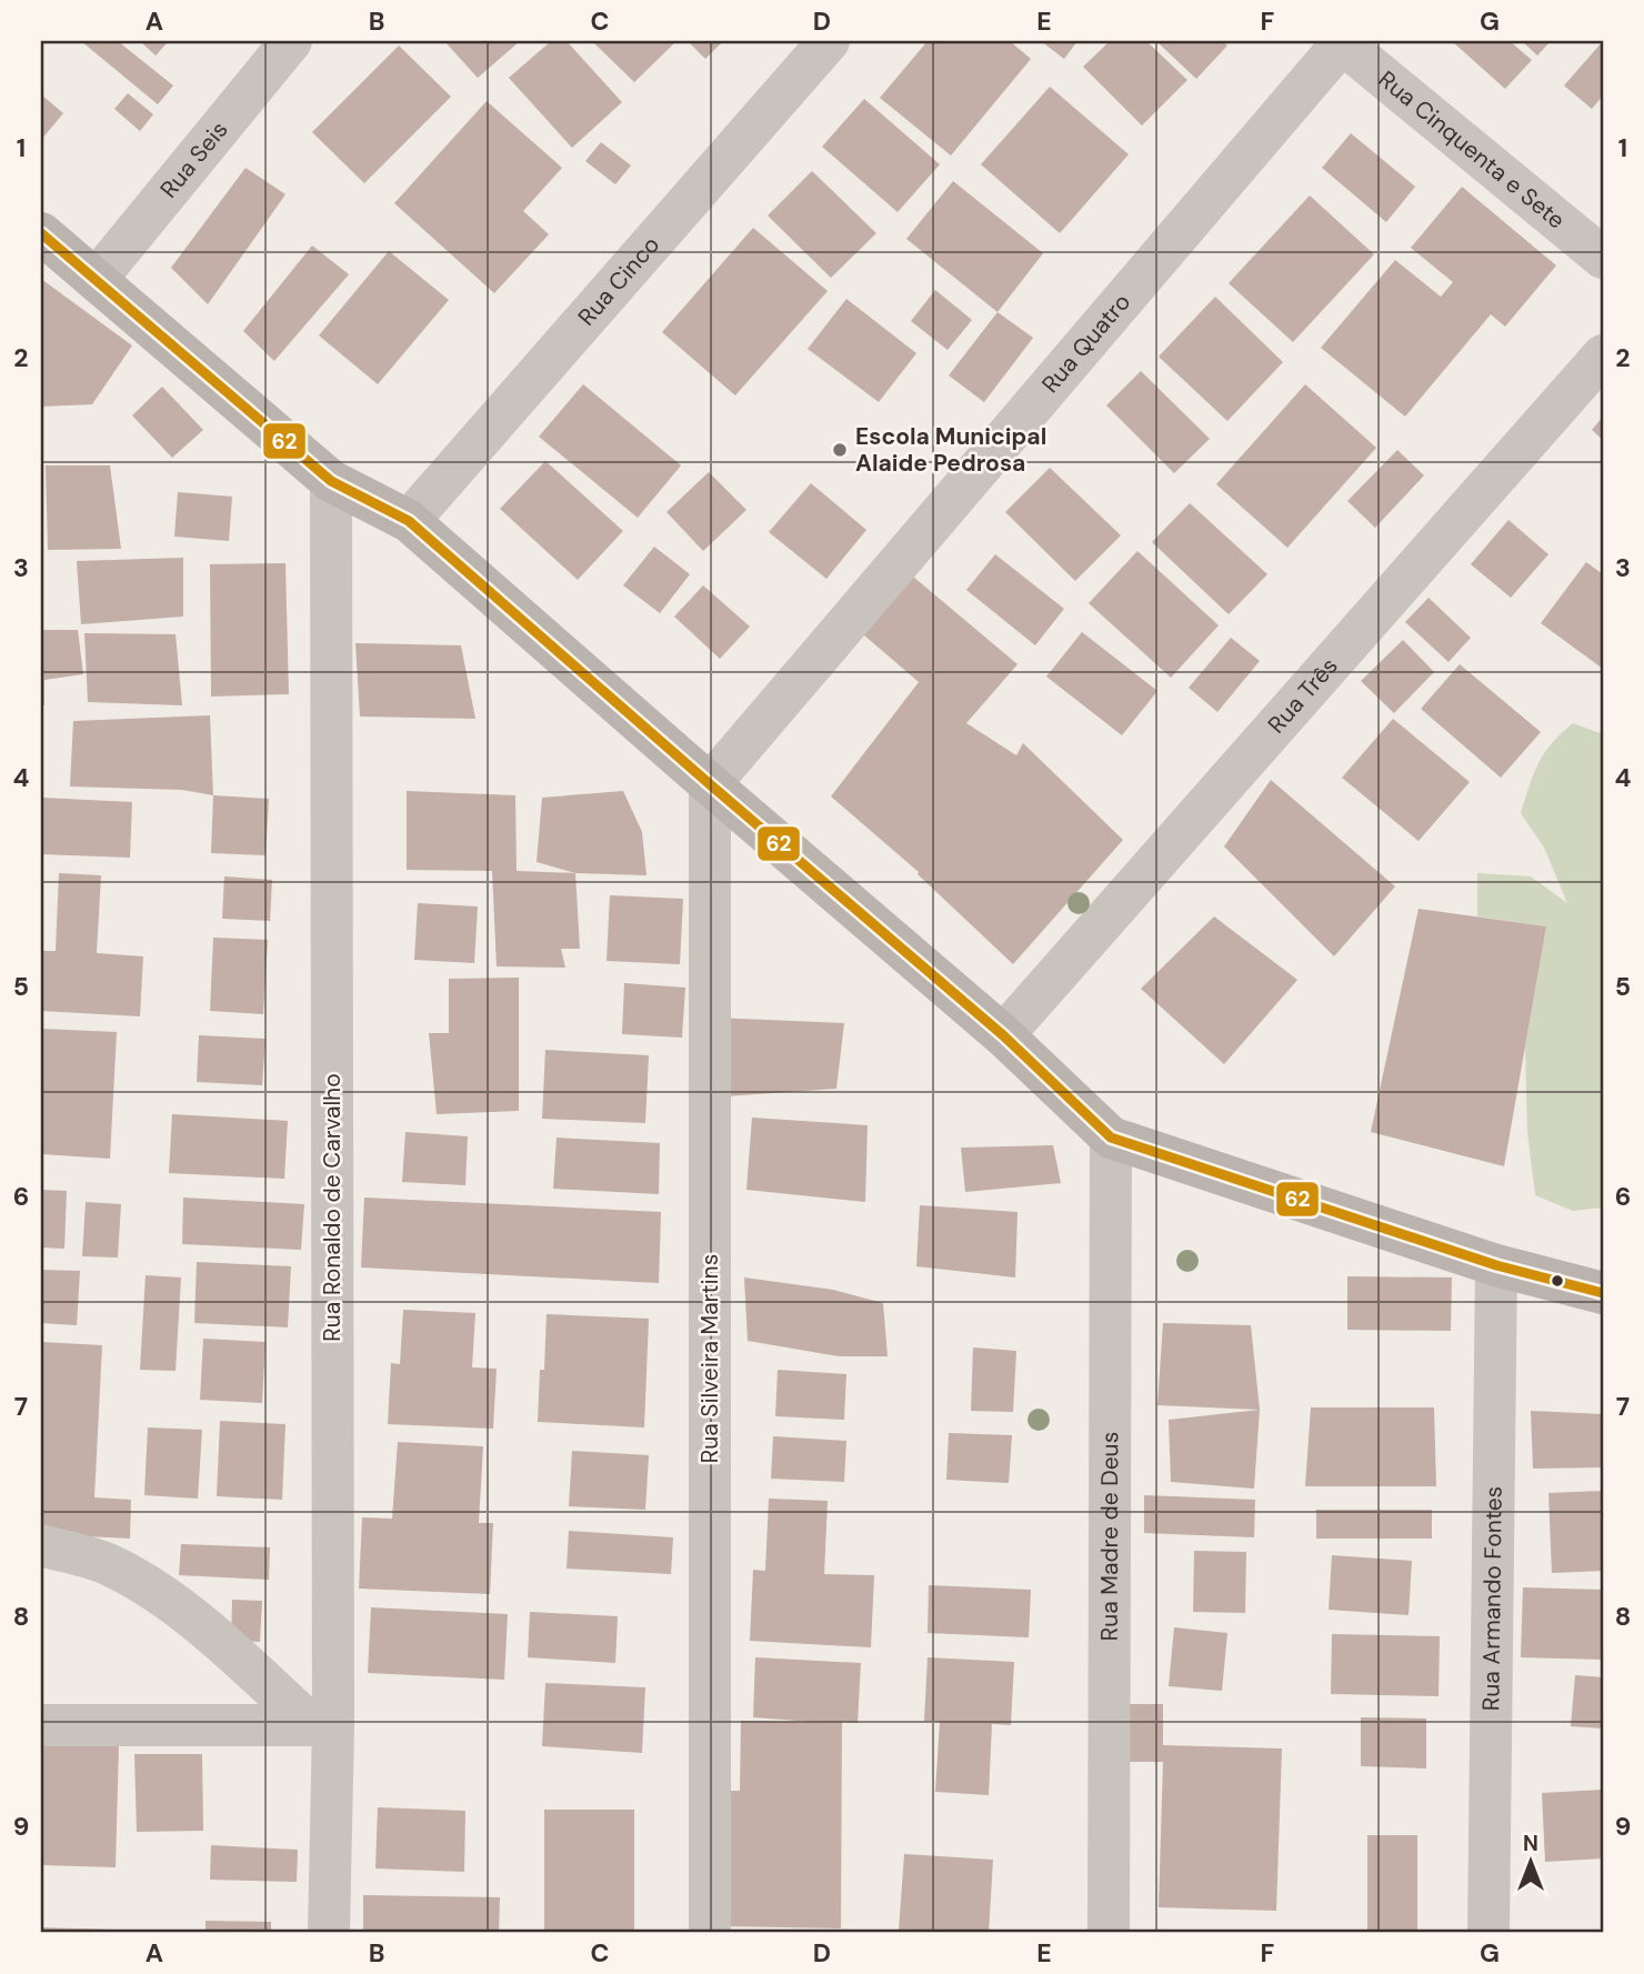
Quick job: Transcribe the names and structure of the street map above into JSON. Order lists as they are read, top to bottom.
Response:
{
  "streets": {
    "street": [
      "Rua Cinquenta e Sete",
      "Rua Seis",
      "Rua Cinco",
      "Rua Quatro",
      "Rua Três",
      "Rua Ronaldo de Carvalho",
      "Rua Silveira Martins",
      "Rua Madre de Deus",
      "Rua Armando Fontes"
    ]
  },
  "crossings": [
    ["Rua Cinquenta e Sete", "Rua Quatro"],
    ["Rua Quatro", "Rua Silveira Martins"]
  ],
  "places": ["Escola Municipal Alaide Pedrosa"],
  "lines": ["transit line 62"],
  "north": "top",
  "grid": {
    "columns": [
      "A",
      "B",
      "C",
      "D",
      "E",
      "F",
      "G"
    ],
    "rows": [
      "1",
      "2",
      "3",
      "4",
      "5",
      "6",
      "7",
      "8",
      "9"
    ]
  }
}
